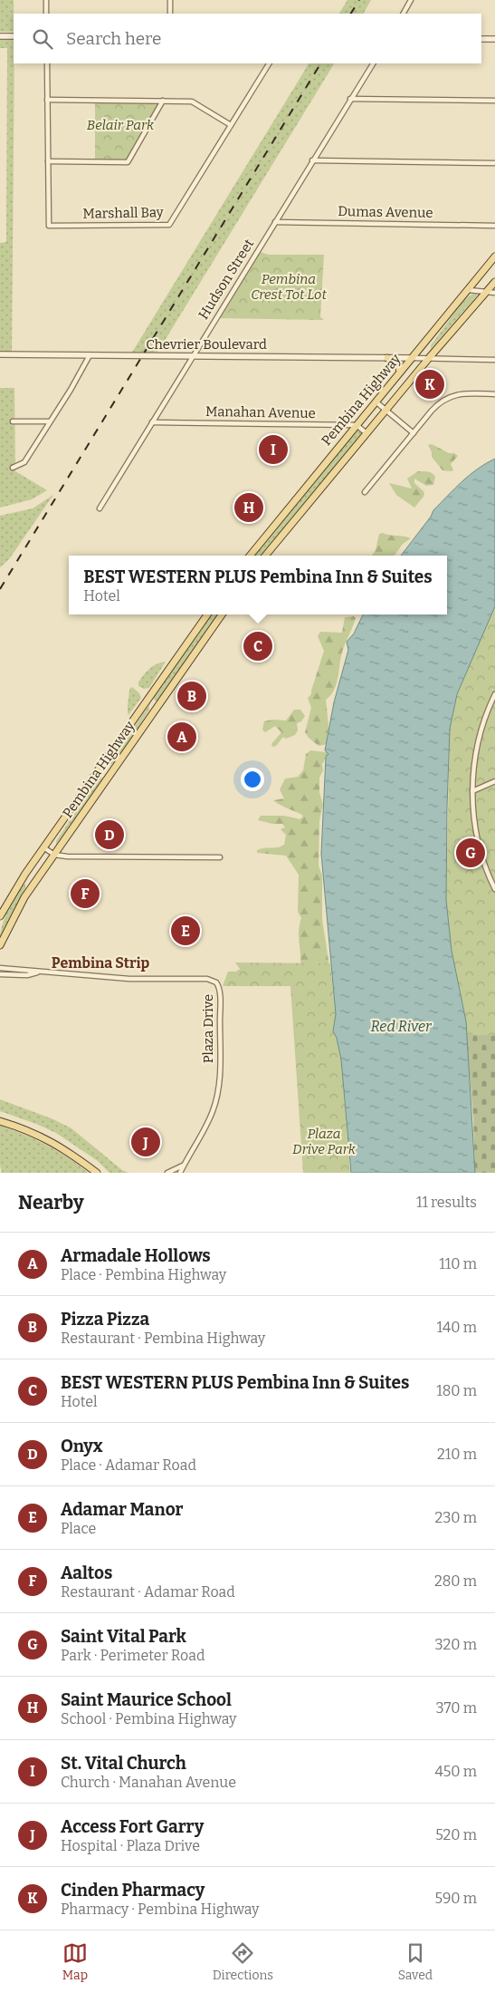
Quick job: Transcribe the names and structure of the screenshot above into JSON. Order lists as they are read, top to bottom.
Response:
{
  "streets": {
    "main road": ["Pembina Highway"],
    "street": [
      "Dumas Avenue",
      "Marshall Bay",
      "Hudson Street",
      "Chevrier Boulevard",
      "Manahan Avenue",
      "Plaza Drive"
    ]
  },
  "crossings": [
    ["Dumas Avenue", "Hudson Street"],
    ["Hudson Street", "Chevrier Boulevard"],
    ["Hudson Street", "Manahan Avenue"],
    ["Chevrier Boulevard", "Pembina Highway"],
    ["Pembina Highway", "Manahan Avenue"]
  ],
  "districts": ["Pembina Strip"],
  "water": ["Red River"],
  "parks": ["Belair Park", "Pembina Crest Tot Lot", "Plaza Drive Park"],
  "page": {
    "search": "Search here",
    "pins": [
      "K",
      "I",
      "H",
      "C",
      "B",
      "A",
      "D",
      "G",
      "F",
      "E",
      "J"
    ],
    "popup": ["BEST WESTERN PLUS Pembina Inn & Suites", "Hotel"],
    "heading": ["Nearby", "11 results"],
    "list": [
      {
        "mark": "A",
        "name": "Armadale Hollows",
        "note": "Place · Pembina Highway",
        "value": "110 m"
      },
      {
        "mark": "B",
        "name": "Pizza Pizza",
        "note": "Restaurant · Pembina Highway",
        "value": "140 m"
      },
      {
        "mark": "C",
        "name": "BEST WESTERN PLUS Pembina Inn & Suites",
        "note": "Hotel",
        "value": "180 m"
      },
      {
        "mark": "D",
        "name": "Onyx",
        "note": "Place · Adamar Road",
        "value": "210 m"
      },
      {
        "mark": "E",
        "name": "Adamar Manor",
        "note": "Place",
        "value": "230 m"
      },
      {
        "mark": "F",
        "name": "Aaltos",
        "note": "Restaurant · Adamar Road",
        "value": "280 m"
      },
      {
        "mark": "G",
        "name": "Saint Vital Park",
        "note": "Park · Perimeter Road",
        "value": "320 m"
      },
      {
        "mark": "H",
        "name": "Saint Maurice School",
        "note": "School · Pembina Highway",
        "value": "370 m"
      },
      {
        "mark": "I",
        "name": "St. Vital Church",
        "note": "Church · Manahan Avenue",
        "value": "450 m"
      },
      {
        "mark": "J",
        "name": "Access Fort Garry",
        "note": "Hospital · Plaza Drive",
        "value": "520 m"
      },
      {
        "mark": "K",
        "name": "Cinden Pharmacy",
        "note": "Pharmacy · Pembina Highway",
        "value": "590 m"
      }
    ],
    "nav": ["Map", "Directions", "Saved"]
  }
}
